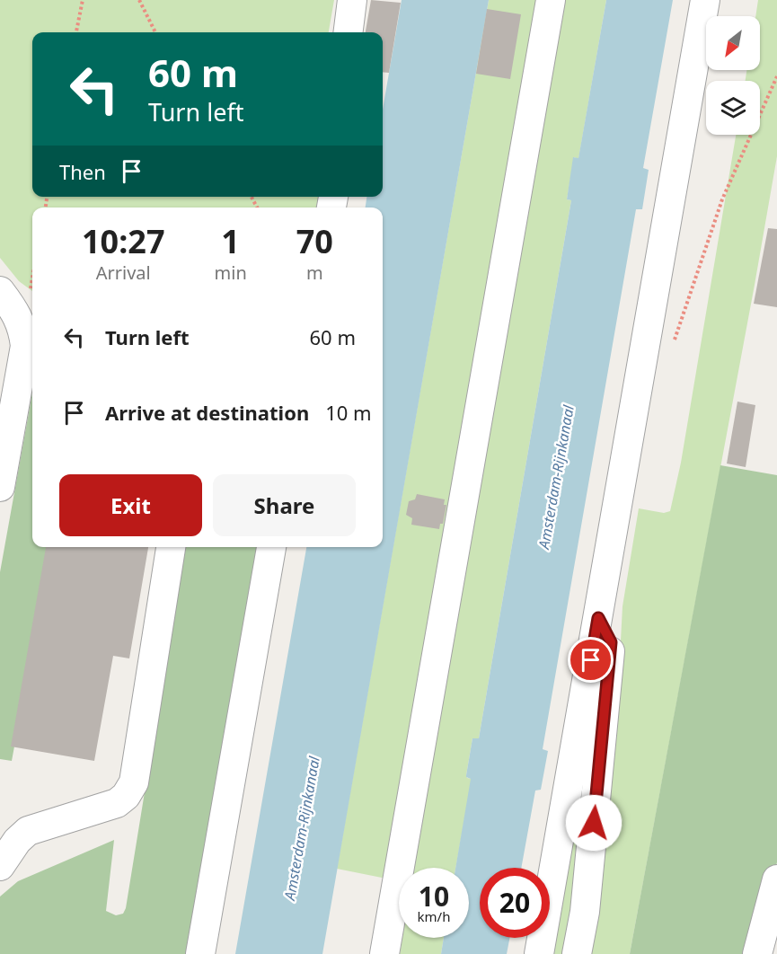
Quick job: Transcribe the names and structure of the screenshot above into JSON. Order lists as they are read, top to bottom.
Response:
{
  "water": ["Amsterdam-Rijnkanaal"],
  "north": "bottom left",
  "page": {
    "turn": ["60 m", "Turn left"],
    "then": "Then",
    "eta": [
      "10:27",
      "Arrival",
      "1",
      "min",
      "70",
      "m"
    ],
    "list": [
      {
        "name": "Turn left",
        "value": "60 m"
      },
      {
        "name": "Arrive at destination",
        "value": "10 m"
      }
    ],
    "buttons": ["Exit", "Share"],
    "speed": "10 km/h",
    "limit": "20"
  }
}
